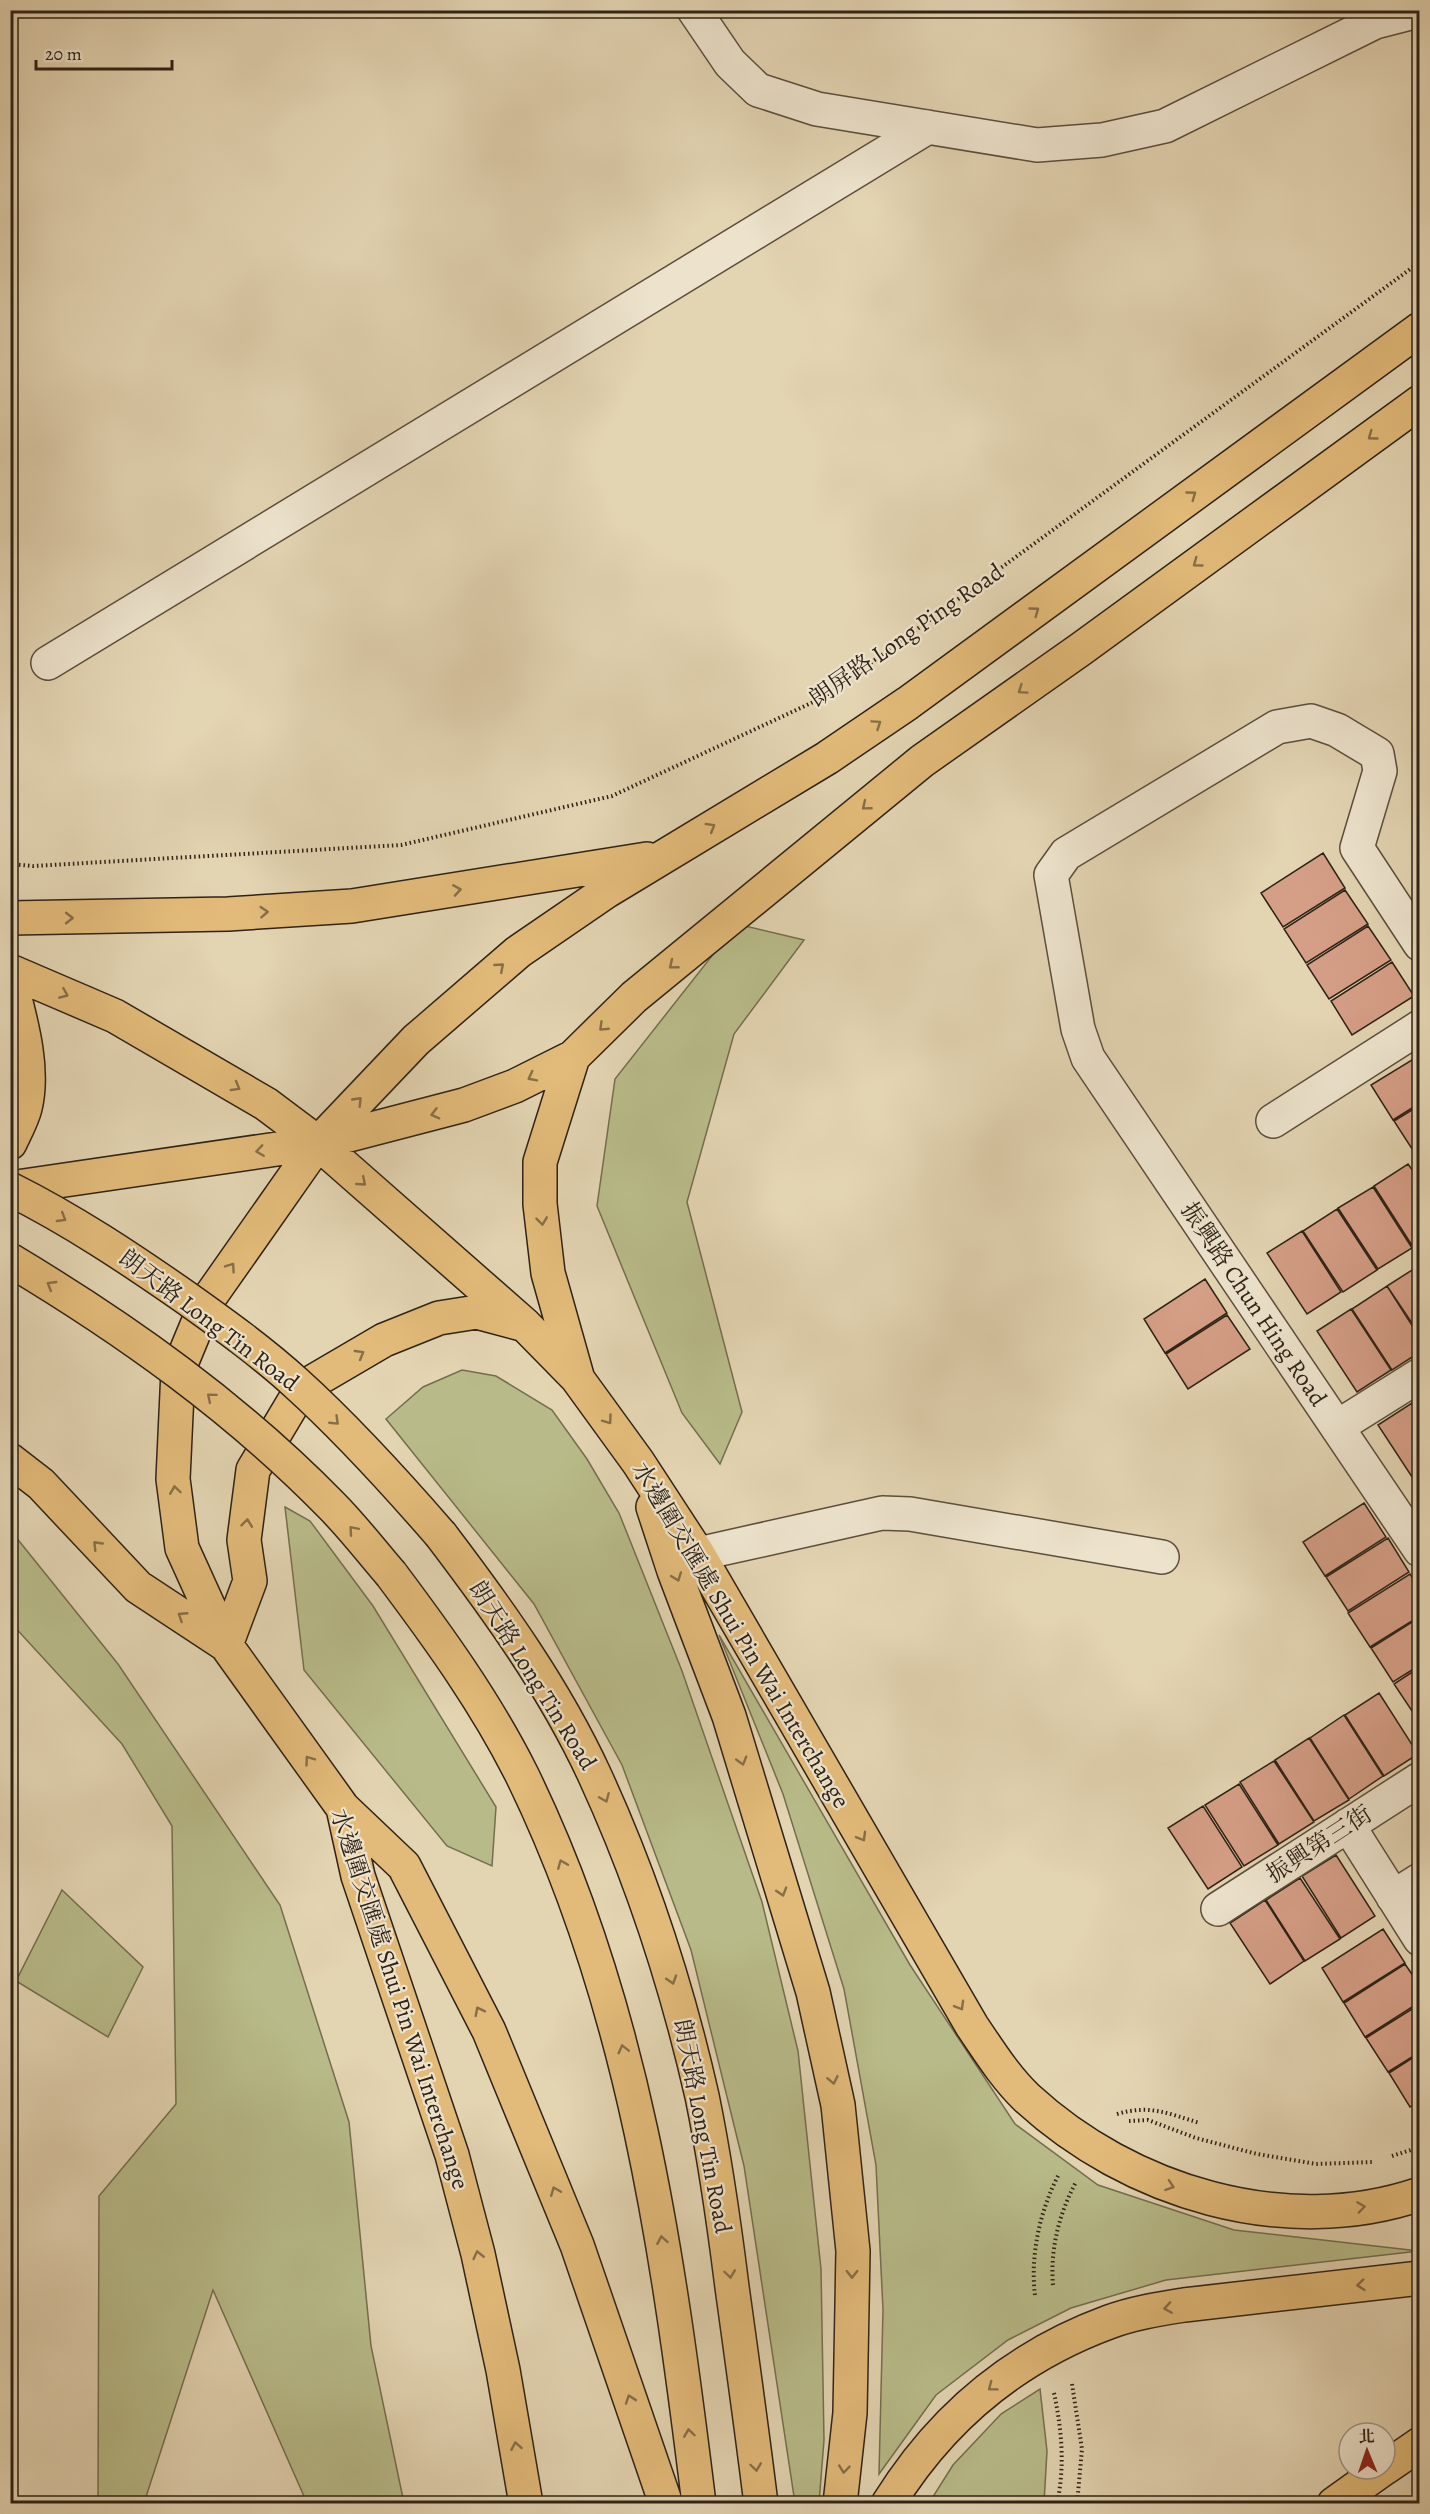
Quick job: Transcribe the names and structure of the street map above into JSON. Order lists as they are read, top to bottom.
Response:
{
  "streets": {
    "main road": ["朗天路 Long Tin Road", "水邊圍交匯處 Shui Pin Wai Interchange"],
    "lane": ["振興路 Chun Hing Road", "振興第三街"],
    "path": ["朗屏路 Long Ping Road"]
  },
  "scale_bar": "20 m",
  "north": "top"
}
